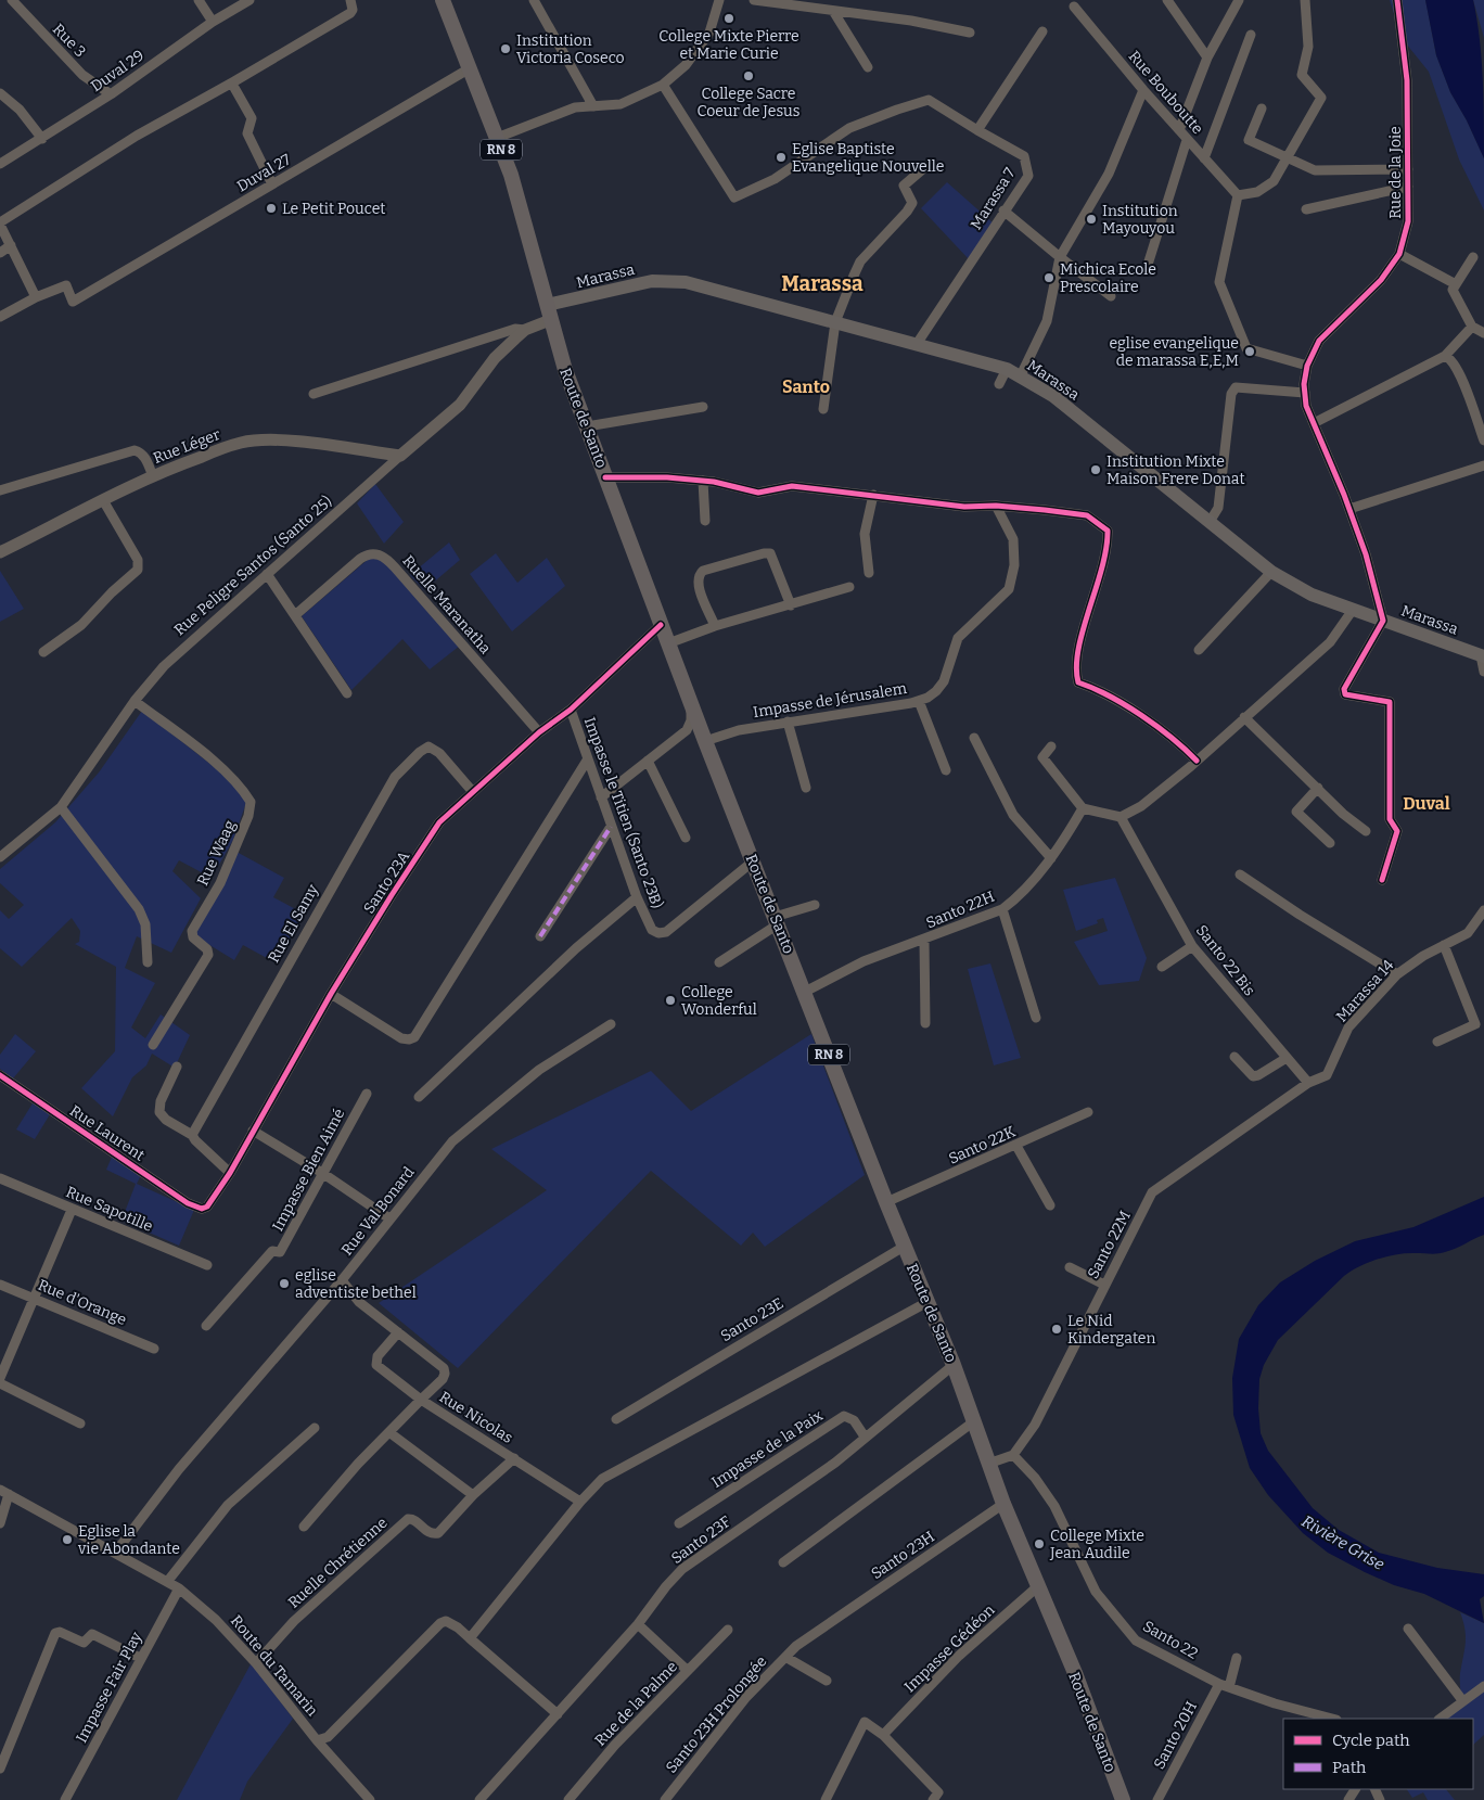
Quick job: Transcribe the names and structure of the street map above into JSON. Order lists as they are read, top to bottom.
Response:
{
  "streets": {
    "main road": ["RN 8", "Marassa", "Route de Santo"],
    "street": [
      "Rue 3",
      "Duval 29",
      "Rue Bouboutte",
      "Duval 27",
      "Rue de la Joie",
      "Marassa 7",
      "Rue Léger",
      "Rue Peligre Santos (Santo 25)",
      "Ruelle Maranatha",
      "Impasse de Jérusalem",
      "Impasse le Titien (Santo 23B)",
      "Rue Waag",
      "Santo 23A",
      "Santo 22H",
      "Rue El Samy",
      "Santo 22 Bis",
      "Marassa 14",
      "Rue Laurent",
      "Santo 22K",
      "Impasse Bien Aimé",
      "Rue Sapotille",
      "Rue Val Bonard",
      "Santo 22M",
      "Rue d'Orange",
      "Santo 23E",
      "Rue Nicolas",
      "Impasse de la Paix",
      "Santo 23F",
      "Santo 23H",
      "Ruelle Chrétienne",
      "Santo 22",
      "Impasse Gédéon",
      "Route du Tamarin",
      "Impasse Fair Play",
      "Rue de la Palme",
      "Santo 23H Prolongée",
      "Santo 20H"
    ]
  },
  "crossings": [
    ["Rue 3", "Duval 29"],
    ["Duval 27", "Route de Santo"],
    ["Rue de la Joie", "Marassa"],
    ["Marassa 7", "Marassa"],
    ["Marassa", "Route de Santo"],
    ["Marassa", "Rue Peligre Santos (Santo 25)"],
    ["Route de Santo", "Rue Peligre Santos (Santo 25)"],
    ["Route de Santo", "Impasse de Jérusalem"],
    ["Route de Santo", "Impasse le Titien (Santo 23B)"],
    ["Route de Santo", "Santo 23A"],
    ["Route de Santo", "Santo 22H"],
    ["Route de Santo", "Santo 22K"],
    ["Route de Santo", "Santo 23E"],
    ["Route de Santo", "Santo 23F"],
    ["Route de Santo", "Santo 23H"],
    ["Route de Santo", "Impasse Gédéon"],
    ["Rue Léger", "Rue Peligre Santos (Santo 25)"],
    ["Rue Peligre Santos (Santo 25)", "Rue Waag"],
    ["Ruelle Maranatha", "Santo 23A"],
    ["Impasse le Titien (Santo 23B)", "Santo 23A"],
    ["Santo 23A", "Rue El Samy"],
    ["Santo 23A", "Rue Laurent"],
    ["Santo 22 Bis", "Marassa 14"],
    ["Santo 22 Bis", "Santo 22M"],
    ["Marassa 14", "Santo 22M"],
    ["Rue Val Bonard", "Rue Nicolas"],
    ["Rue Val Bonard", "Route du Tamarin"],
    ["Santo 22M", "Santo 22"],
    ["Rue Nicolas", "Ruelle Chrétienne"],
    ["Impasse de la Paix", "Santo 23F"],
    ["Santo 23H", "Santo 23H Prolongée"],
    ["Ruelle Chrétienne", "Route du Tamarin"],
    ["Santo 22", "Santo 20H"],
    ["Route du Tamarin", "Impasse Fair Play"]
  ],
  "districts": ["Marassa", "Santo", "Duval"],
  "water": ["Rivière Grise"],
  "places": [
    "College Mixte Pierre et Marie Curie",
    "Institution Victoria Coseco",
    "College Sacre Coeur de Jesus",
    "Eglise Baptiste Evangelique Nouvelle",
    "Le Petit Poucet",
    "Institution Mayouyou",
    "Michica Ecole Prescolaire",
    "eglise evangelique de marassa E,E,M",
    "Institution Mixte Maison Frere Donat",
    "College Wonderful",
    "eglise adventiste bethel",
    "Le Nid Kindergaten",
    "Eglise la vie Abondante",
    "College Mixte Jean Audile"
  ],
  "legend": ["Cycle path", "Path"]
}
